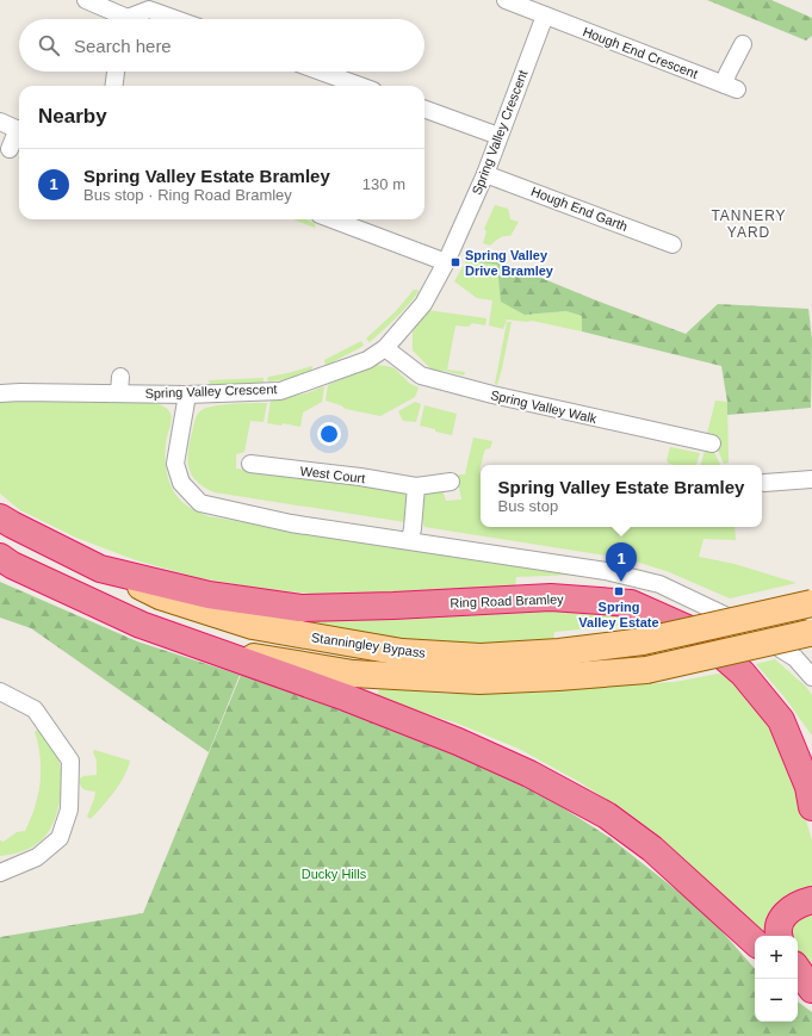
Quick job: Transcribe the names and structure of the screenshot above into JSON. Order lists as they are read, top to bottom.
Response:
{
  "streets": {
    "highway": ["Ring Road Bramley", "Stanningley Bypass"],
    "street": [
      "Hough End Crescent",
      "Spring Valley Crescent",
      "Hough End Garth",
      "Spring Valley Walk",
      "West Court"
    ]
  },
  "crossings": [
    ["Hough End Crescent", "Spring Valley Crescent"],
    ["Spring Valley Crescent", "Hough End Garth"],
    ["Spring Valley Crescent", "Spring Valley Walk"],
    ["Ring Road Bramley", "Stanningley Bypass"]
  ],
  "districts": ["TANNERY YARD"],
  "parks": ["Ducky Hills"],
  "places": {
    "transit": ["Spring Valley Drive Bramley", "Spring Valley Estate"]
  },
  "page": {
    "search": "Search here",
    "heading": "Nearby",
    "list": [
      {
        "mark": "1",
        "name": "Spring Valley Estate Bramley",
        "note": "Bus stop · Ring Road Bramley",
        "value": "130 m"
      }
    ],
    "popup": ["Spring Valley Estate Bramley", "Bus stop"],
    "pins": "1",
    "map_buttons": ["+", "−"]
  }
}
